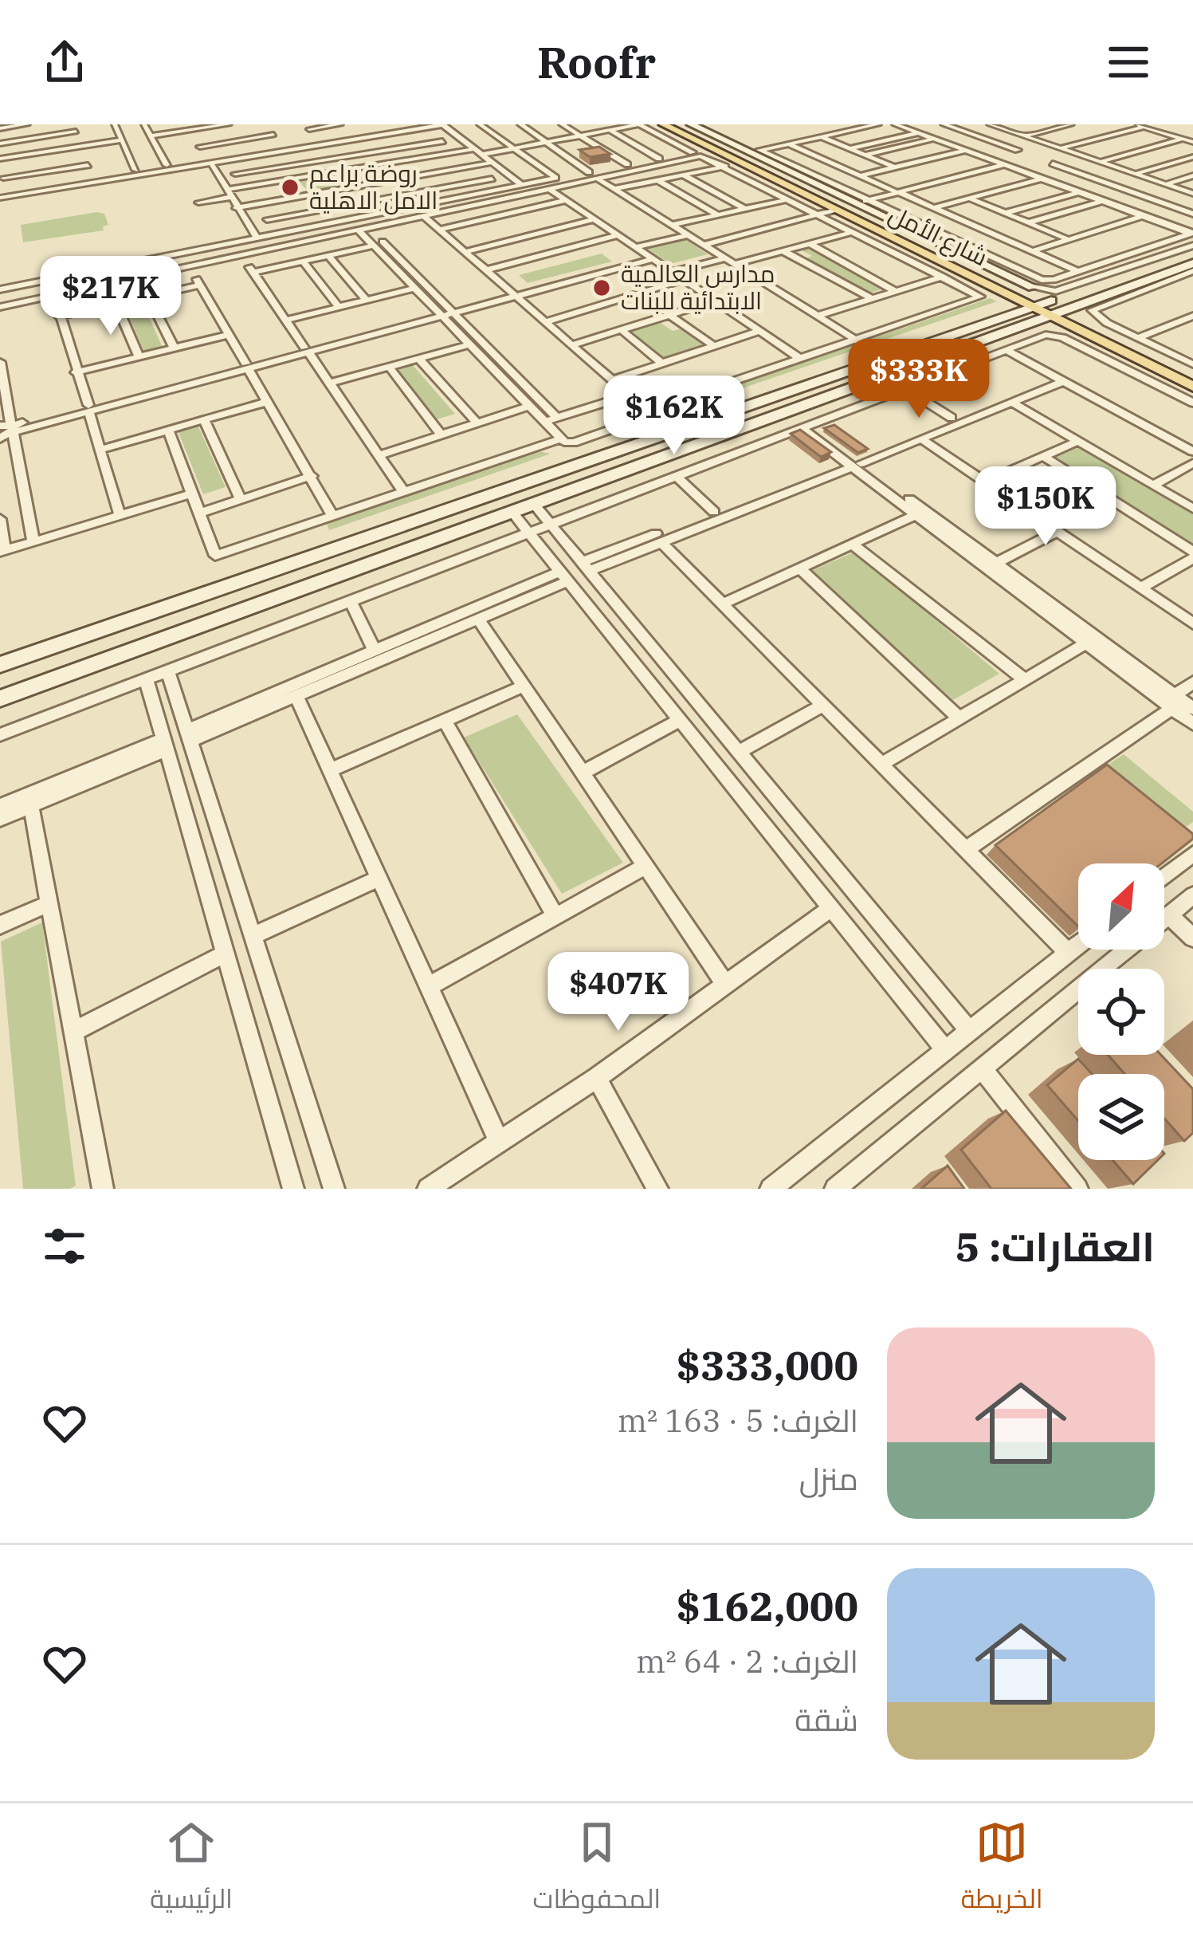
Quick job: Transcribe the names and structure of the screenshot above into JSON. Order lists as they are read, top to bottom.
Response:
{
  "streets": {
    "main road": ["شارع الأمل"]
  },
  "places": ["روضة براعم الامل الاهلية", "مدارس العالمية الابتدائية للبنات"],
  "north": "top right",
  "page": {
    "header": "Roofr",
    "price": [
      "$217K",
      "$333K",
      "$162K",
      "$150K",
      "$407K"
    ],
    "heading": "العقارات: 5",
    "list": [
      {
        "name": "$333,000",
        "note": "الغرف: 5 · 163 m² · منزل"
      },
      {
        "name": "$162,000",
        "note": "الغرف: 2 · 64 m² · شقة"
      }
    ],
    "tabs": ["الخريطة", "المحفوظات", "الرئيسية"]
  }
}
